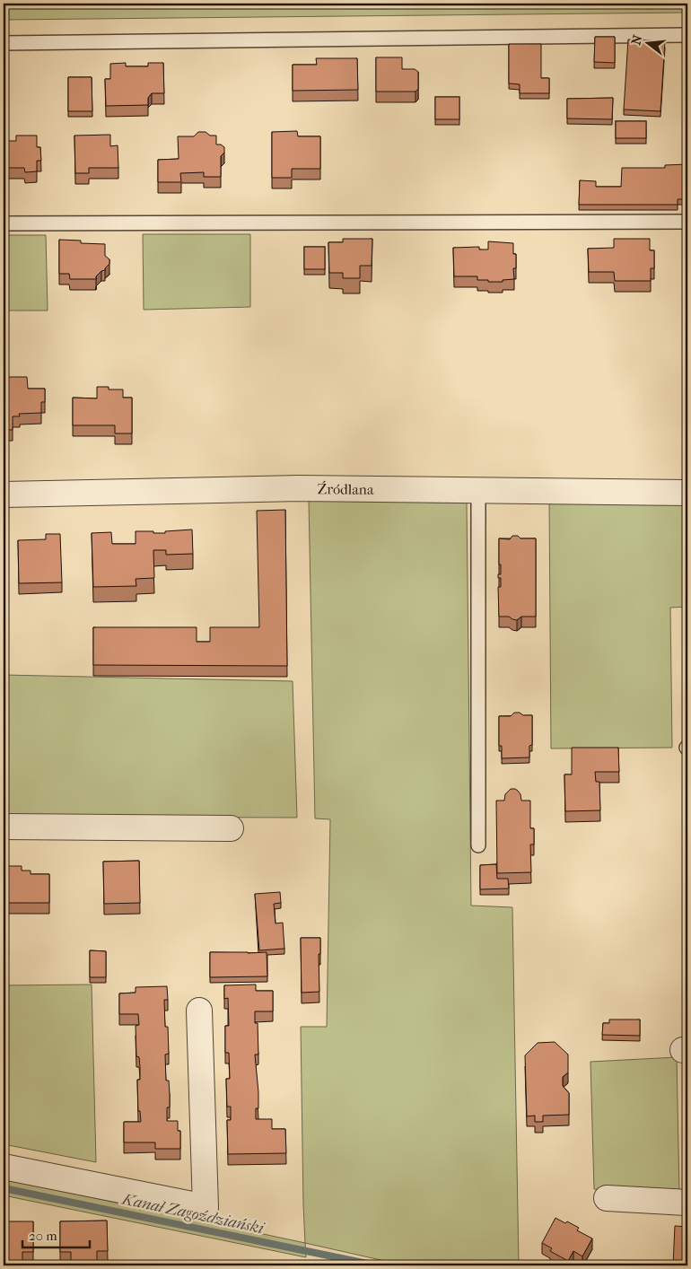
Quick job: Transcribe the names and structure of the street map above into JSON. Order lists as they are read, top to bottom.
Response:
{
  "streets": {
    "street": ["Źródlana"]
  },
  "water": ["Kanał Zagoździański"],
  "scale_bar": "20 m",
  "north": "left"
}
